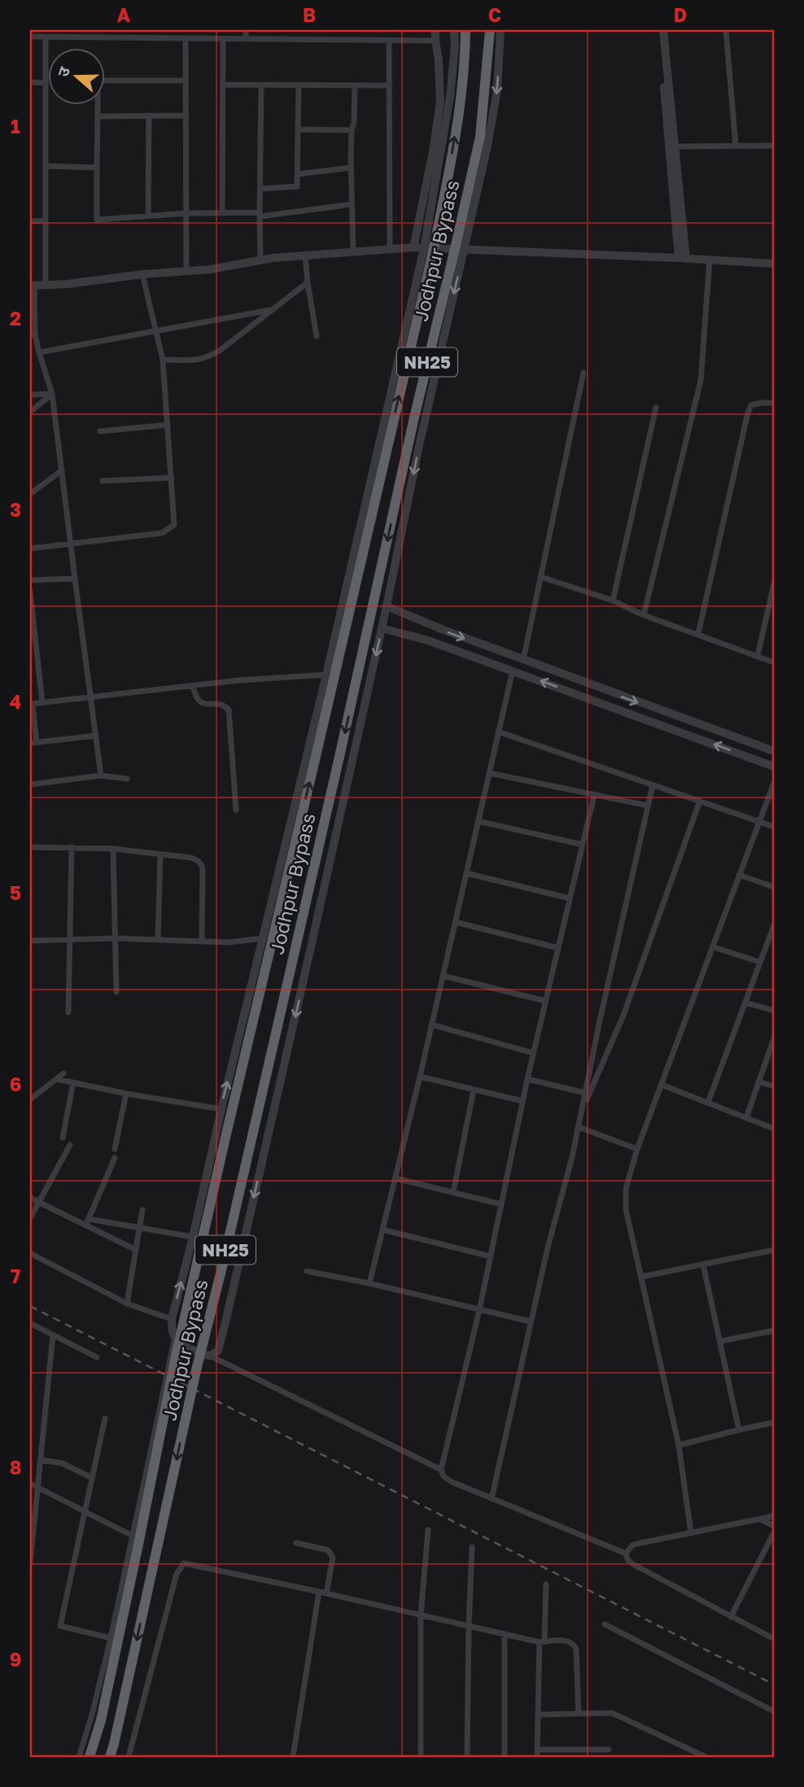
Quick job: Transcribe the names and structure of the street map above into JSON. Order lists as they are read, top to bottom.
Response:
{
  "streets": {
    "highway": ["Jodhpur Bypass", "NH25"]
  },
  "north": "left",
  "grid": {
    "columns": [
      "A",
      "B",
      "C",
      "D"
    ],
    "rows": [
      "1",
      "2",
      "3",
      "4",
      "5",
      "6",
      "7",
      "8",
      "9"
    ]
  }
}
